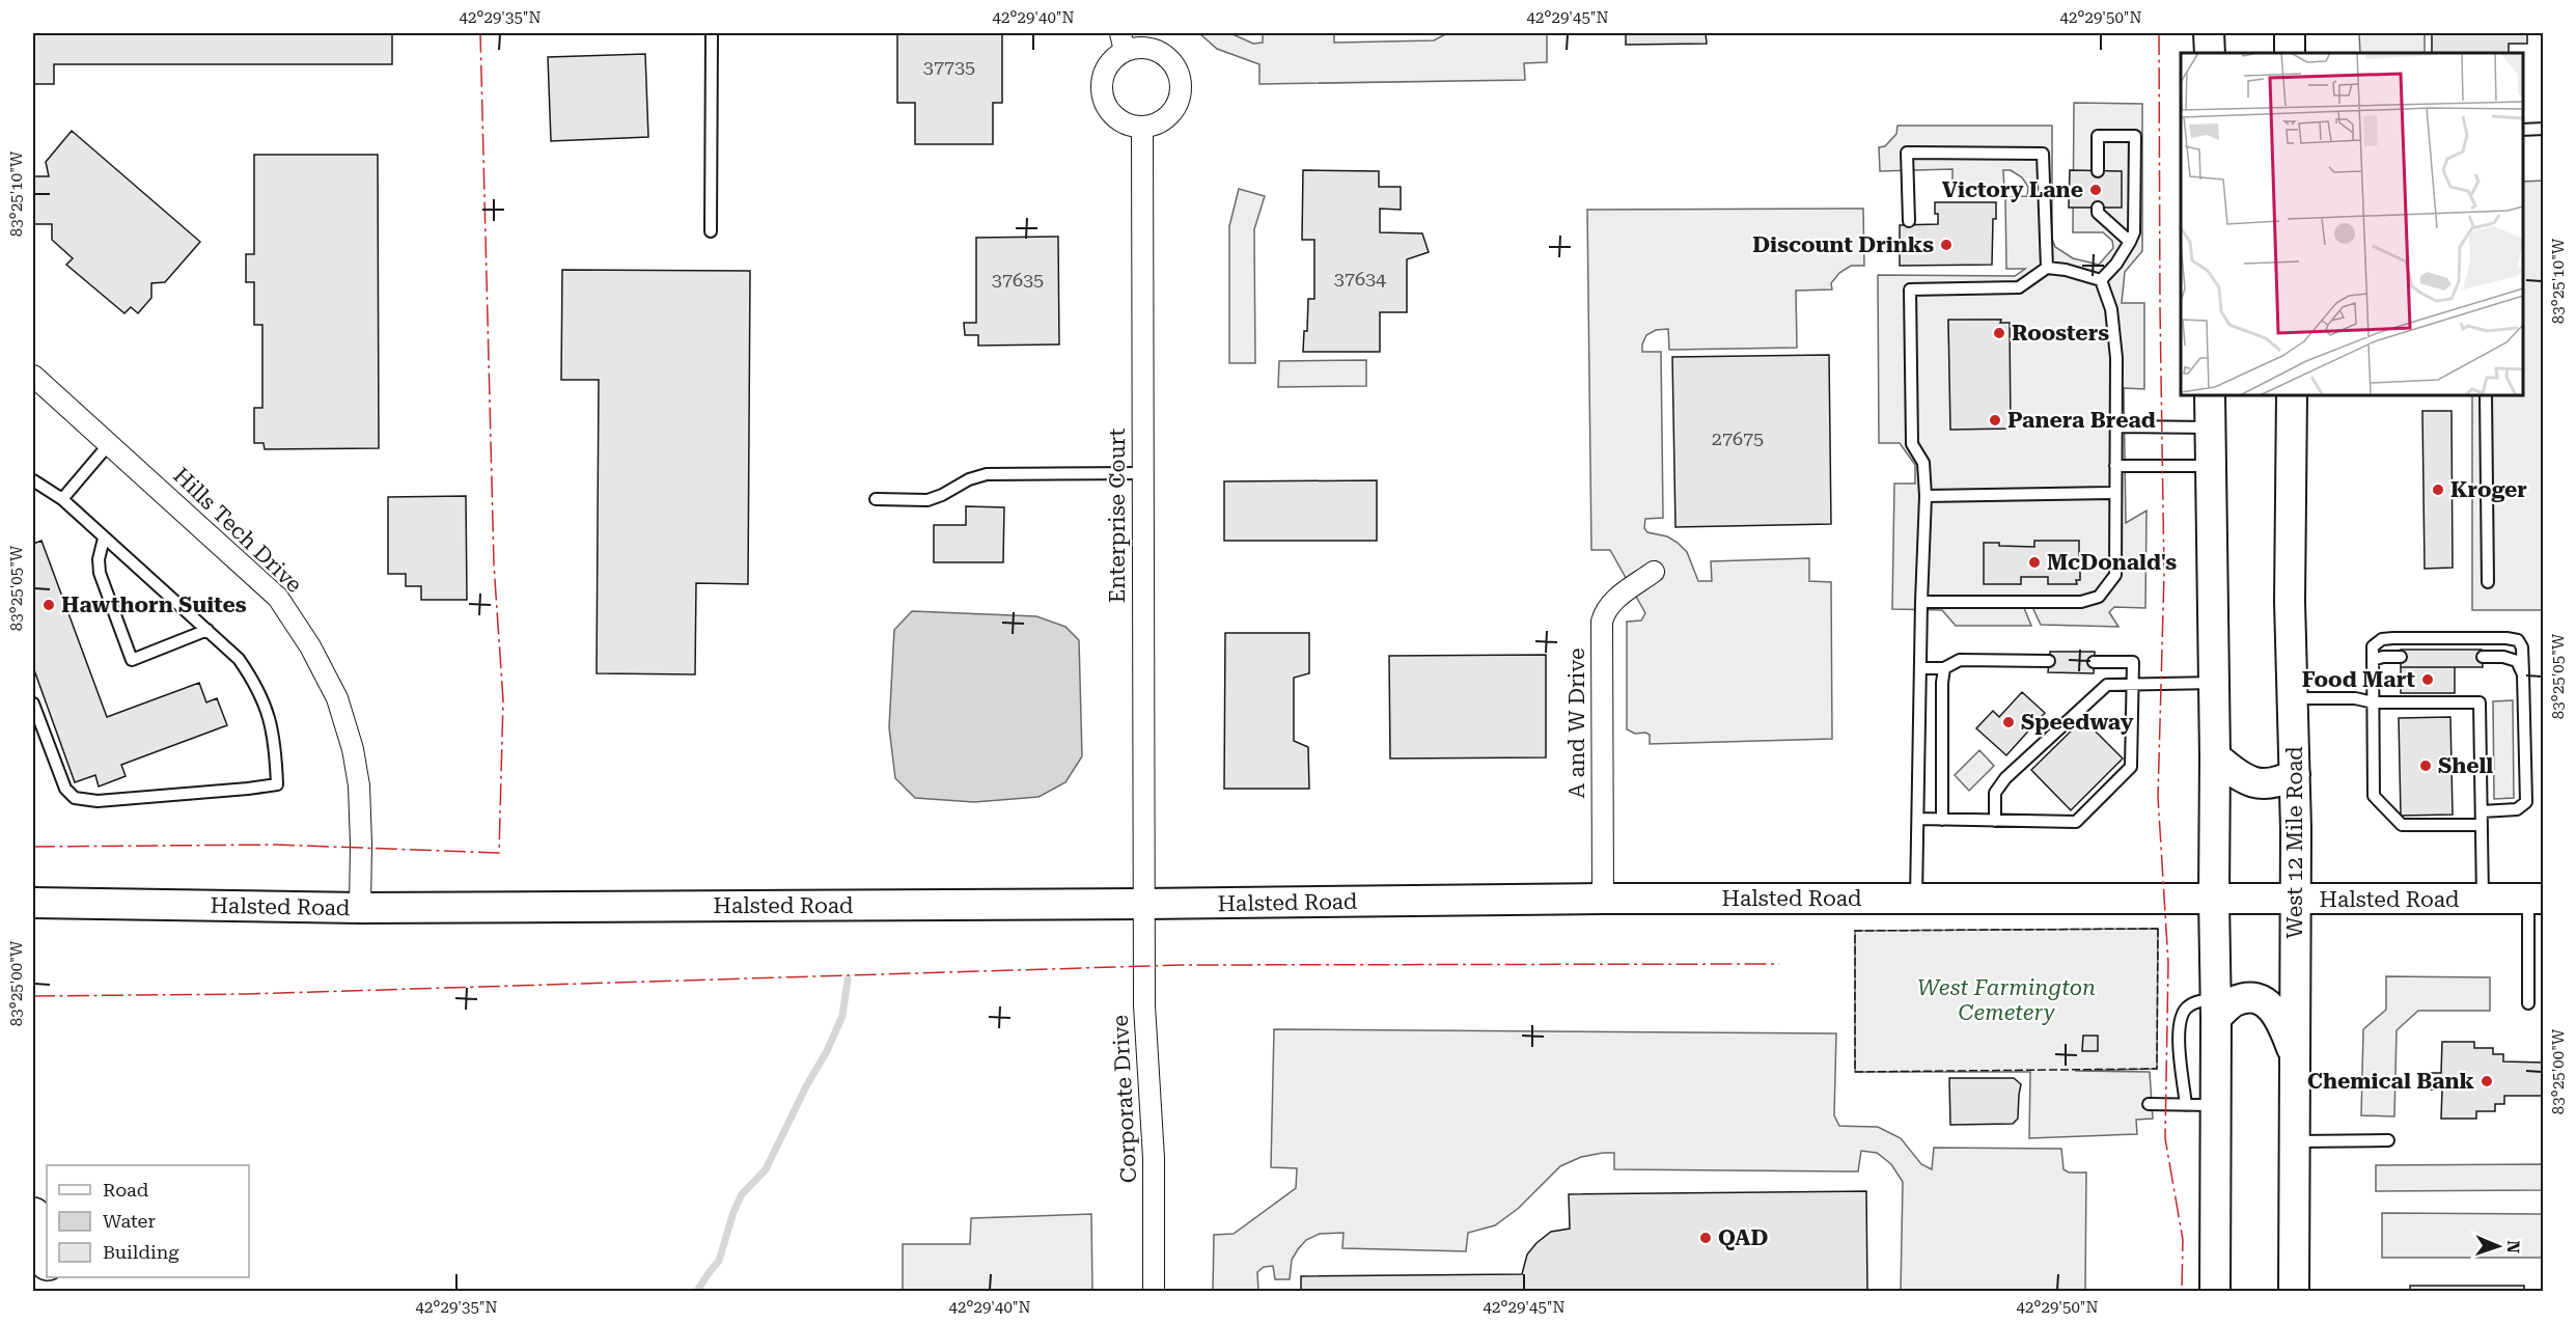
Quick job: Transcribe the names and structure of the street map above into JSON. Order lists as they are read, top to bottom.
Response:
{
  "streets": {
    "street": [
      "Enterprise Court",
      "Hills Tech Drive",
      "A and W Drive",
      "West 12 Mile Road",
      "Halsted Road",
      "Corporate Drive"
    ]
  },
  "crossings": [
    ["Enterprise Court", "Halsted Road"],
    ["Enterprise Court", "Corporate Drive"],
    ["Hills Tech Drive", "Halsted Road"],
    ["A and W Drive", "Halsted Road"],
    ["West 12 Mile Road", "Halsted Road"],
    ["Halsted Road", "Corporate Drive"]
  ],
  "parks": ["West Farmington Cemetery"],
  "places": [
    "Victory Lane",
    "Discount Drinks",
    "Roosters",
    "Panera Bread",
    "Kroger",
    "McDonald's",
    "Hawthorn Suites",
    "Food Mart",
    "Speedway",
    "Shell",
    "Chemical Bank",
    "QAD"
  ],
  "house_numbers": [
    "37735",
    "37634",
    "37635",
    "27675"
  ],
  "legend": ["Road", "Water", "Building"],
  "north": "right",
  "coordinates": [
    "42°29'35\"N",
    "42°29'40\"N",
    "42°29'45\"N",
    "42°29'50\"N",
    "83°25'10\"W",
    "83°25'05\"W",
    "83°25'00\"W"
  ]
}
